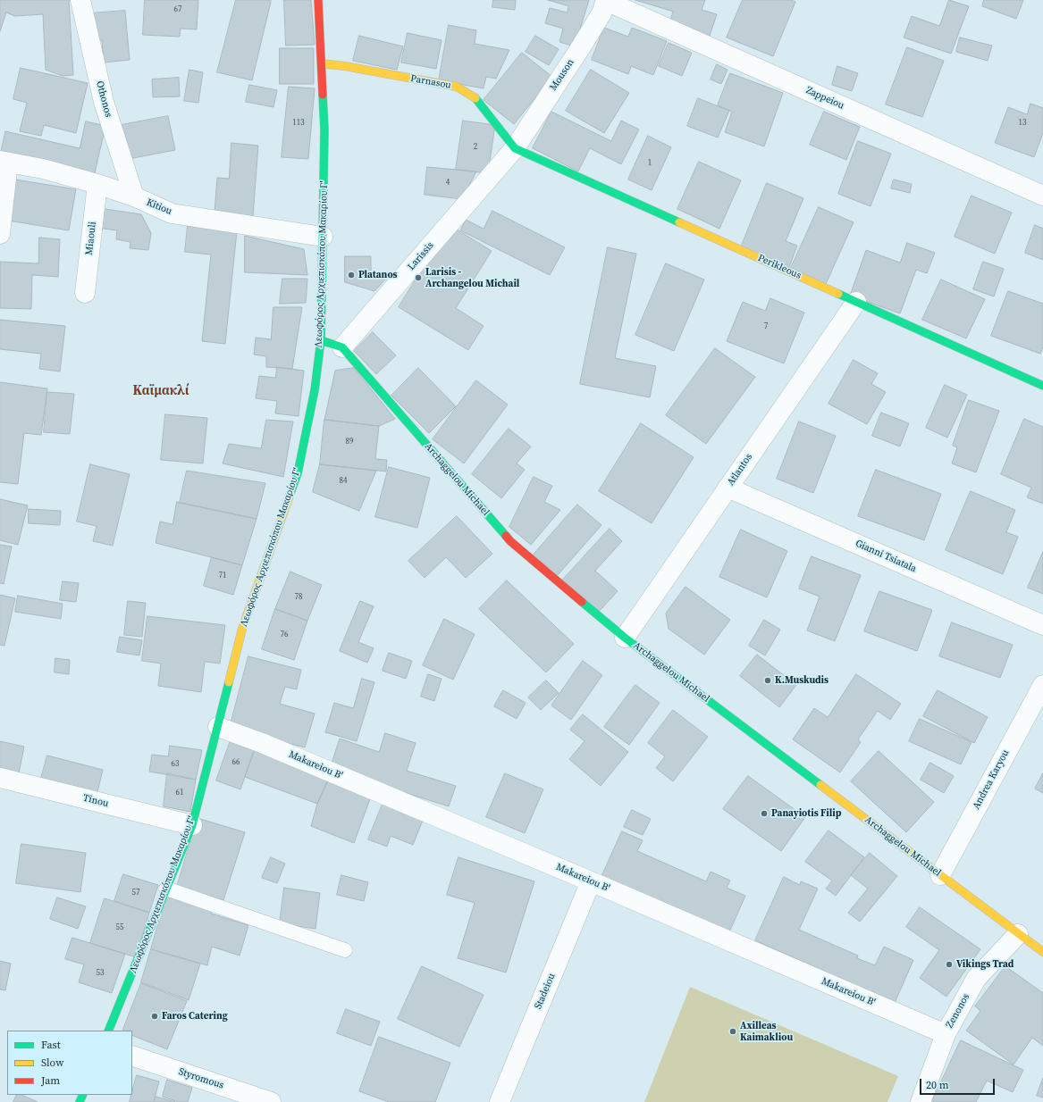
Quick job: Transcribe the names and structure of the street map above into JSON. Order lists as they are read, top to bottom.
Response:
{
  "streets": {
    "street": [
      "Mouson",
      "Parnasou",
      "Zappeiou",
      "Othonos",
      "Kitiou",
      "Miaouli",
      "Larissis",
      "Λεωφόρος Αρχιεπισκόπου Μακαρίου Γ'",
      "Perikleous",
      "Atlantos",
      "Archaggelou Michael",
      "Gianni Tsiatala",
      "Makareiou B'",
      "Andrea Karyou",
      "Tinou",
      "Stadeiou",
      "Zenonos",
      "Styromous"
    ]
  },
  "crossings": [
    ["Mouson", "Parnasou"],
    ["Mouson", "Zappeiou"],
    ["Mouson", "Larissis"],
    ["Mouson", "Perikleous"],
    ["Parnasou", "Larissis"],
    ["Parnasou", "Λεωφόρος Αρχιεπισκόπου Μακαρίου Γ'"],
    ["Parnasou", "Perikleous"],
    ["Othonos", "Kitiou"],
    ["Kitiou", "Miaouli"],
    ["Kitiou", "Λεωφόρος Αρχιεπισκόπου Μακαρίου Γ'"],
    ["Larissis", "Perikleous"],
    ["Larissis", "Archaggelou Michael"],
    ["Λεωφόρος Αρχιεπισκόπου Μακαρίου Γ'", "Makareiou B'"],
    ["Λεωφόρος Αρχιεπισκόπου Μακαρίου Γ'", "Tinou"],
    ["Perikleous", "Atlantos"],
    ["Atlantos", "Archaggelou Michael"],
    ["Atlantos", "Gianni Tsiatala"],
    ["Archaggelou Michael", "Andrea Karyou"],
    ["Archaggelou Michael", "Zenonos"],
    ["Makareiou B'", "Stadeiou"],
    ["Makareiou B'", "Zenonos"]
  ],
  "districts": ["Καϊμακλί"],
  "places": [
    "Platanos",
    "Larisis - Archangelou Michail",
    "K.Muskudis",
    "Panayiotis Filip",
    "Vikings Trad",
    "Faros Catering",
    "Axilleas Kaimakliou"
  ],
  "house_numbers": [
    "67",
    "113",
    "13",
    "2",
    "1",
    "4",
    "7",
    "89",
    "84",
    "71",
    "78",
    "76",
    "66",
    "63",
    "61",
    "57",
    "55",
    "53"
  ],
  "legend": ["Fast", "Slow", "Jam"],
  "scale_bar": "20 m"
}
